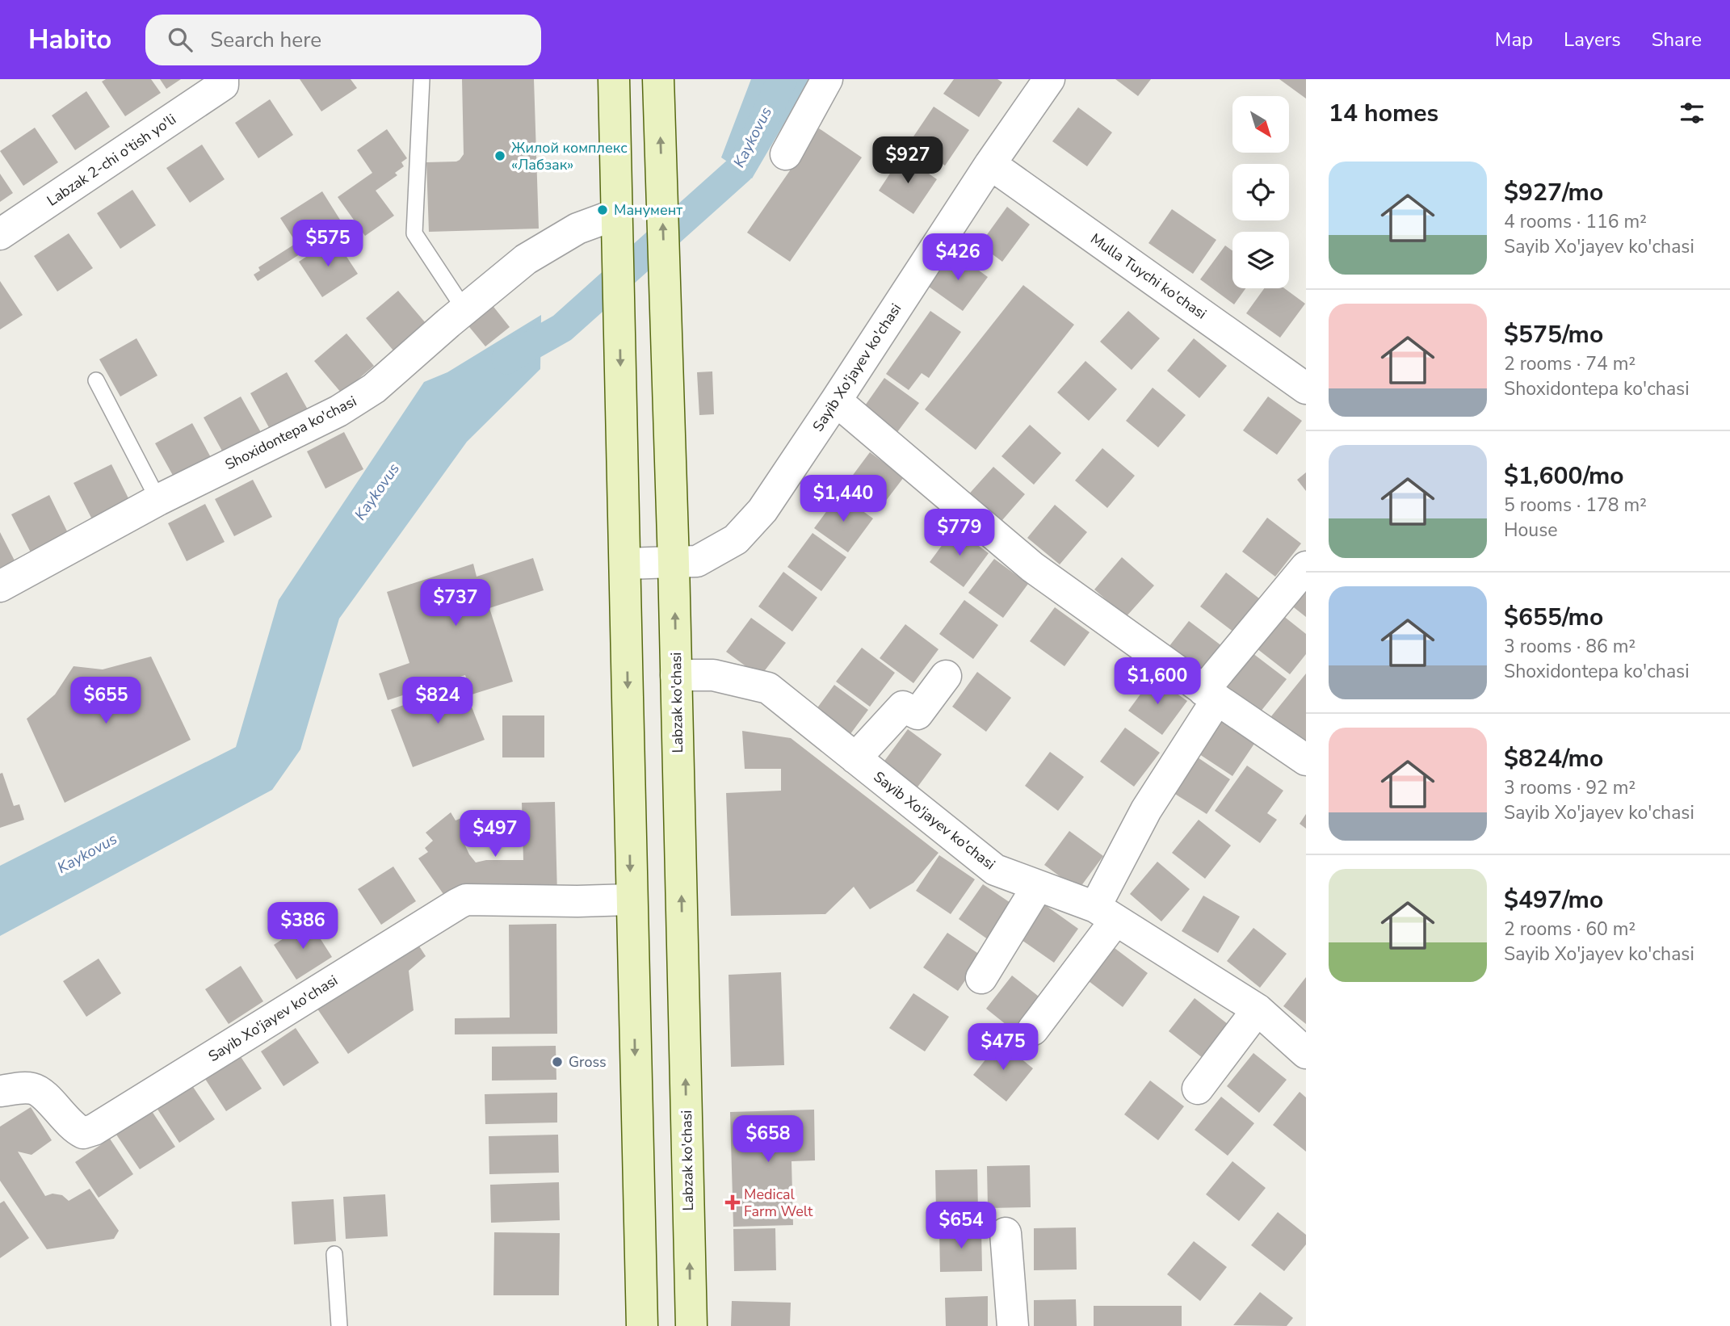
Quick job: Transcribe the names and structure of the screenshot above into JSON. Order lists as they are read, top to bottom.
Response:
{
  "streets": {
    "main road": ["Labzak ko'chasi"],
    "street": [
      "Labzak 2-chi o'tish yo'li",
      "Mulla Tuychi ko'chasi",
      "Sayib Xo'jayev ko'chasi",
      "Shoxidontepa ko'chasi"
    ]
  },
  "crossings": [
    ["Mulla Tuychi ko'chasi", "Sayib Xo'jayev ko'chasi"],
    ["Sayib Xo'jayev ko'chasi", "Labzak ko'chasi"]
  ],
  "water": ["Kaykovus"],
  "places": {
    "other": ["Жилой комплекс «Лабзак»", "Манумент", "Gross"],
    "health": ["Medical Farm Welt"]
  },
  "north": "bottom right",
  "page": {
    "header": "Habito",
    "search": "Search here",
    "nav": ["Map", "Layers", "Share"],
    "heading": "14 homes",
    "price": [
      "$927",
      "$575",
      "$426",
      "$1,440",
      "$779",
      "$737",
      "$1,600",
      "$655",
      "$824",
      "$497",
      "$386",
      "$475",
      "$658",
      "$654"
    ],
    "list": [
      {
        "name": "$927/mo",
        "note": "4 rooms · 116 m² · Sayib Xo'jayev ko'chasi"
      },
      {
        "name": "$575/mo",
        "note": "2 rooms · 74 m² · Shoxidontepa ko'chasi"
      },
      {
        "name": "$1,600/mo",
        "note": "5 rooms · 178 m² · House"
      },
      {
        "name": "$655/mo",
        "note": "3 rooms · 86 m² · Shoxidontepa ko'chasi"
      },
      {
        "name": "$824/mo",
        "note": "3 rooms · 92 m² · Sayib Xo'jayev ko'chasi"
      },
      {
        "name": "$497/mo",
        "note": "2 rooms · 60 m² · Sayib Xo'jayev ko'chasi"
      }
    ]
  }
}
